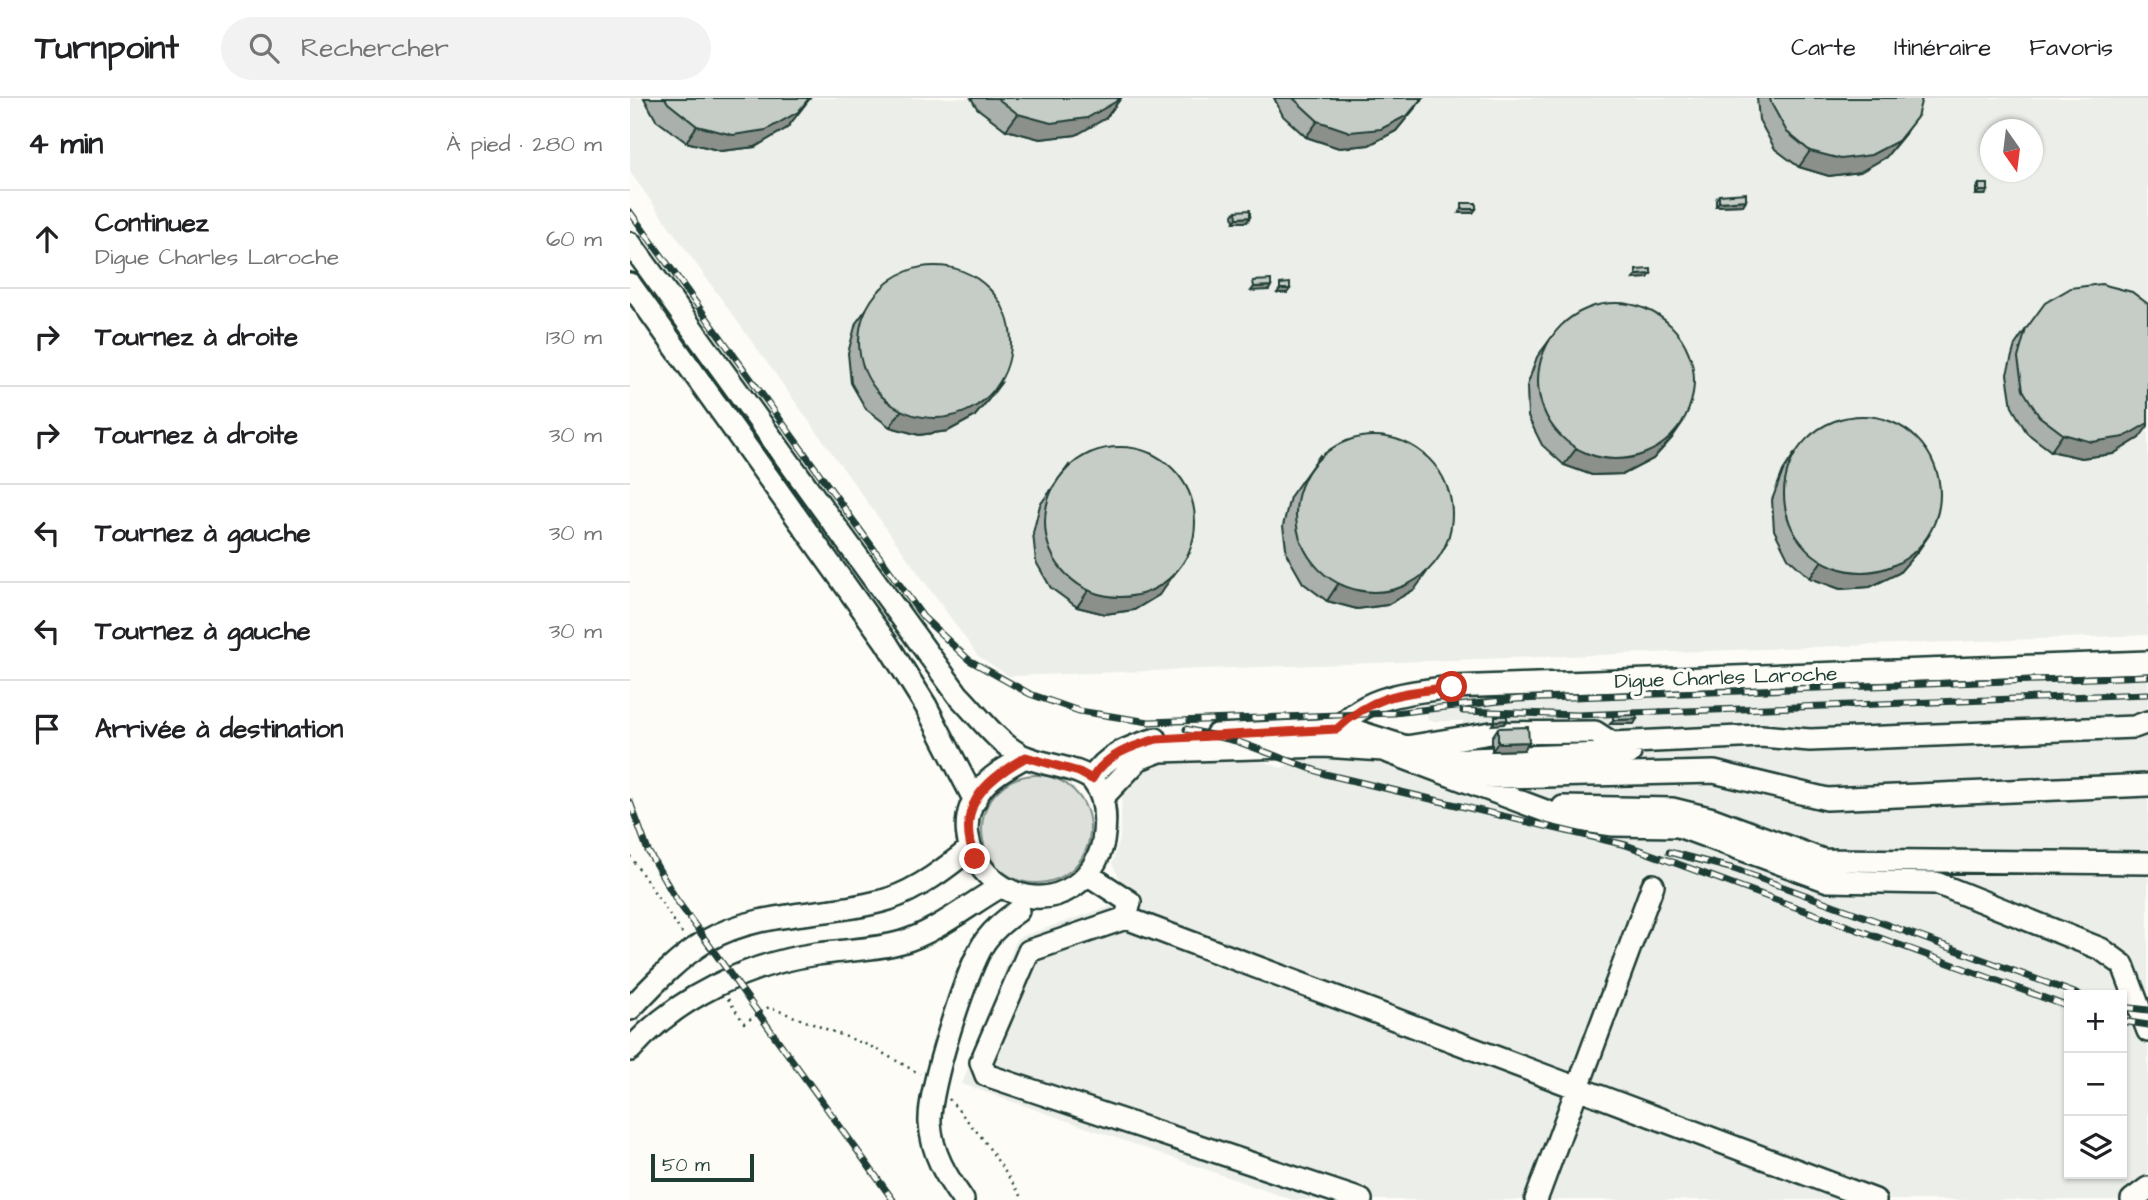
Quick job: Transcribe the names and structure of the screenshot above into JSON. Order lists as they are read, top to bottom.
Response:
{
  "streets": {
    "street": ["Digue Charles Laroche"]
  },
  "scale_bar": "50 m",
  "north": "bottom",
  "page": {
    "header": "Turnpoint",
    "search": "Rechercher",
    "nav": ["Carte", "Itinéraire", "Favoris"],
    "heading": ["4 min", "À pied · 280 m"],
    "list": [
      ["Continuez", "Digue Charles Laroche", "60 m"],
      ["Tournez à droite", "130 m"],
      ["Tournez à droite", "30 m"],
      ["Tournez à gauche", "30 m"],
      ["Tournez à gauche", "30 m"],
      "Arrivée à destination"
    ],
    "map_buttons": ["+", "−"],
    "scale": "50 m"
  }
}
